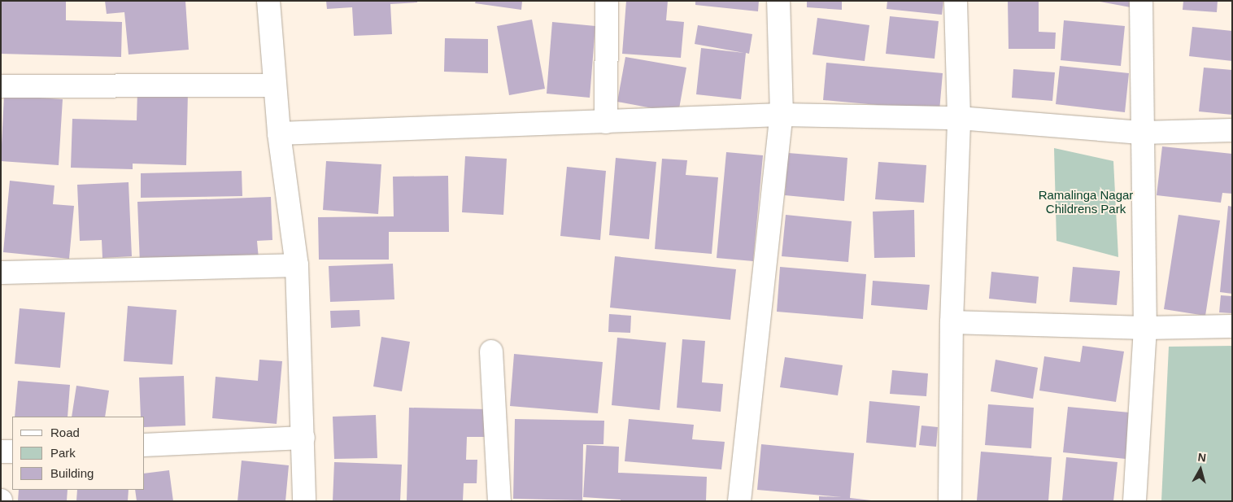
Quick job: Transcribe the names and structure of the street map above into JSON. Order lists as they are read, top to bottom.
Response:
{
  "parks": ["Ramalinga Nagar Childrens Park"],
  "legend": ["Road", "Park", "Building"],
  "north": "top"
}
